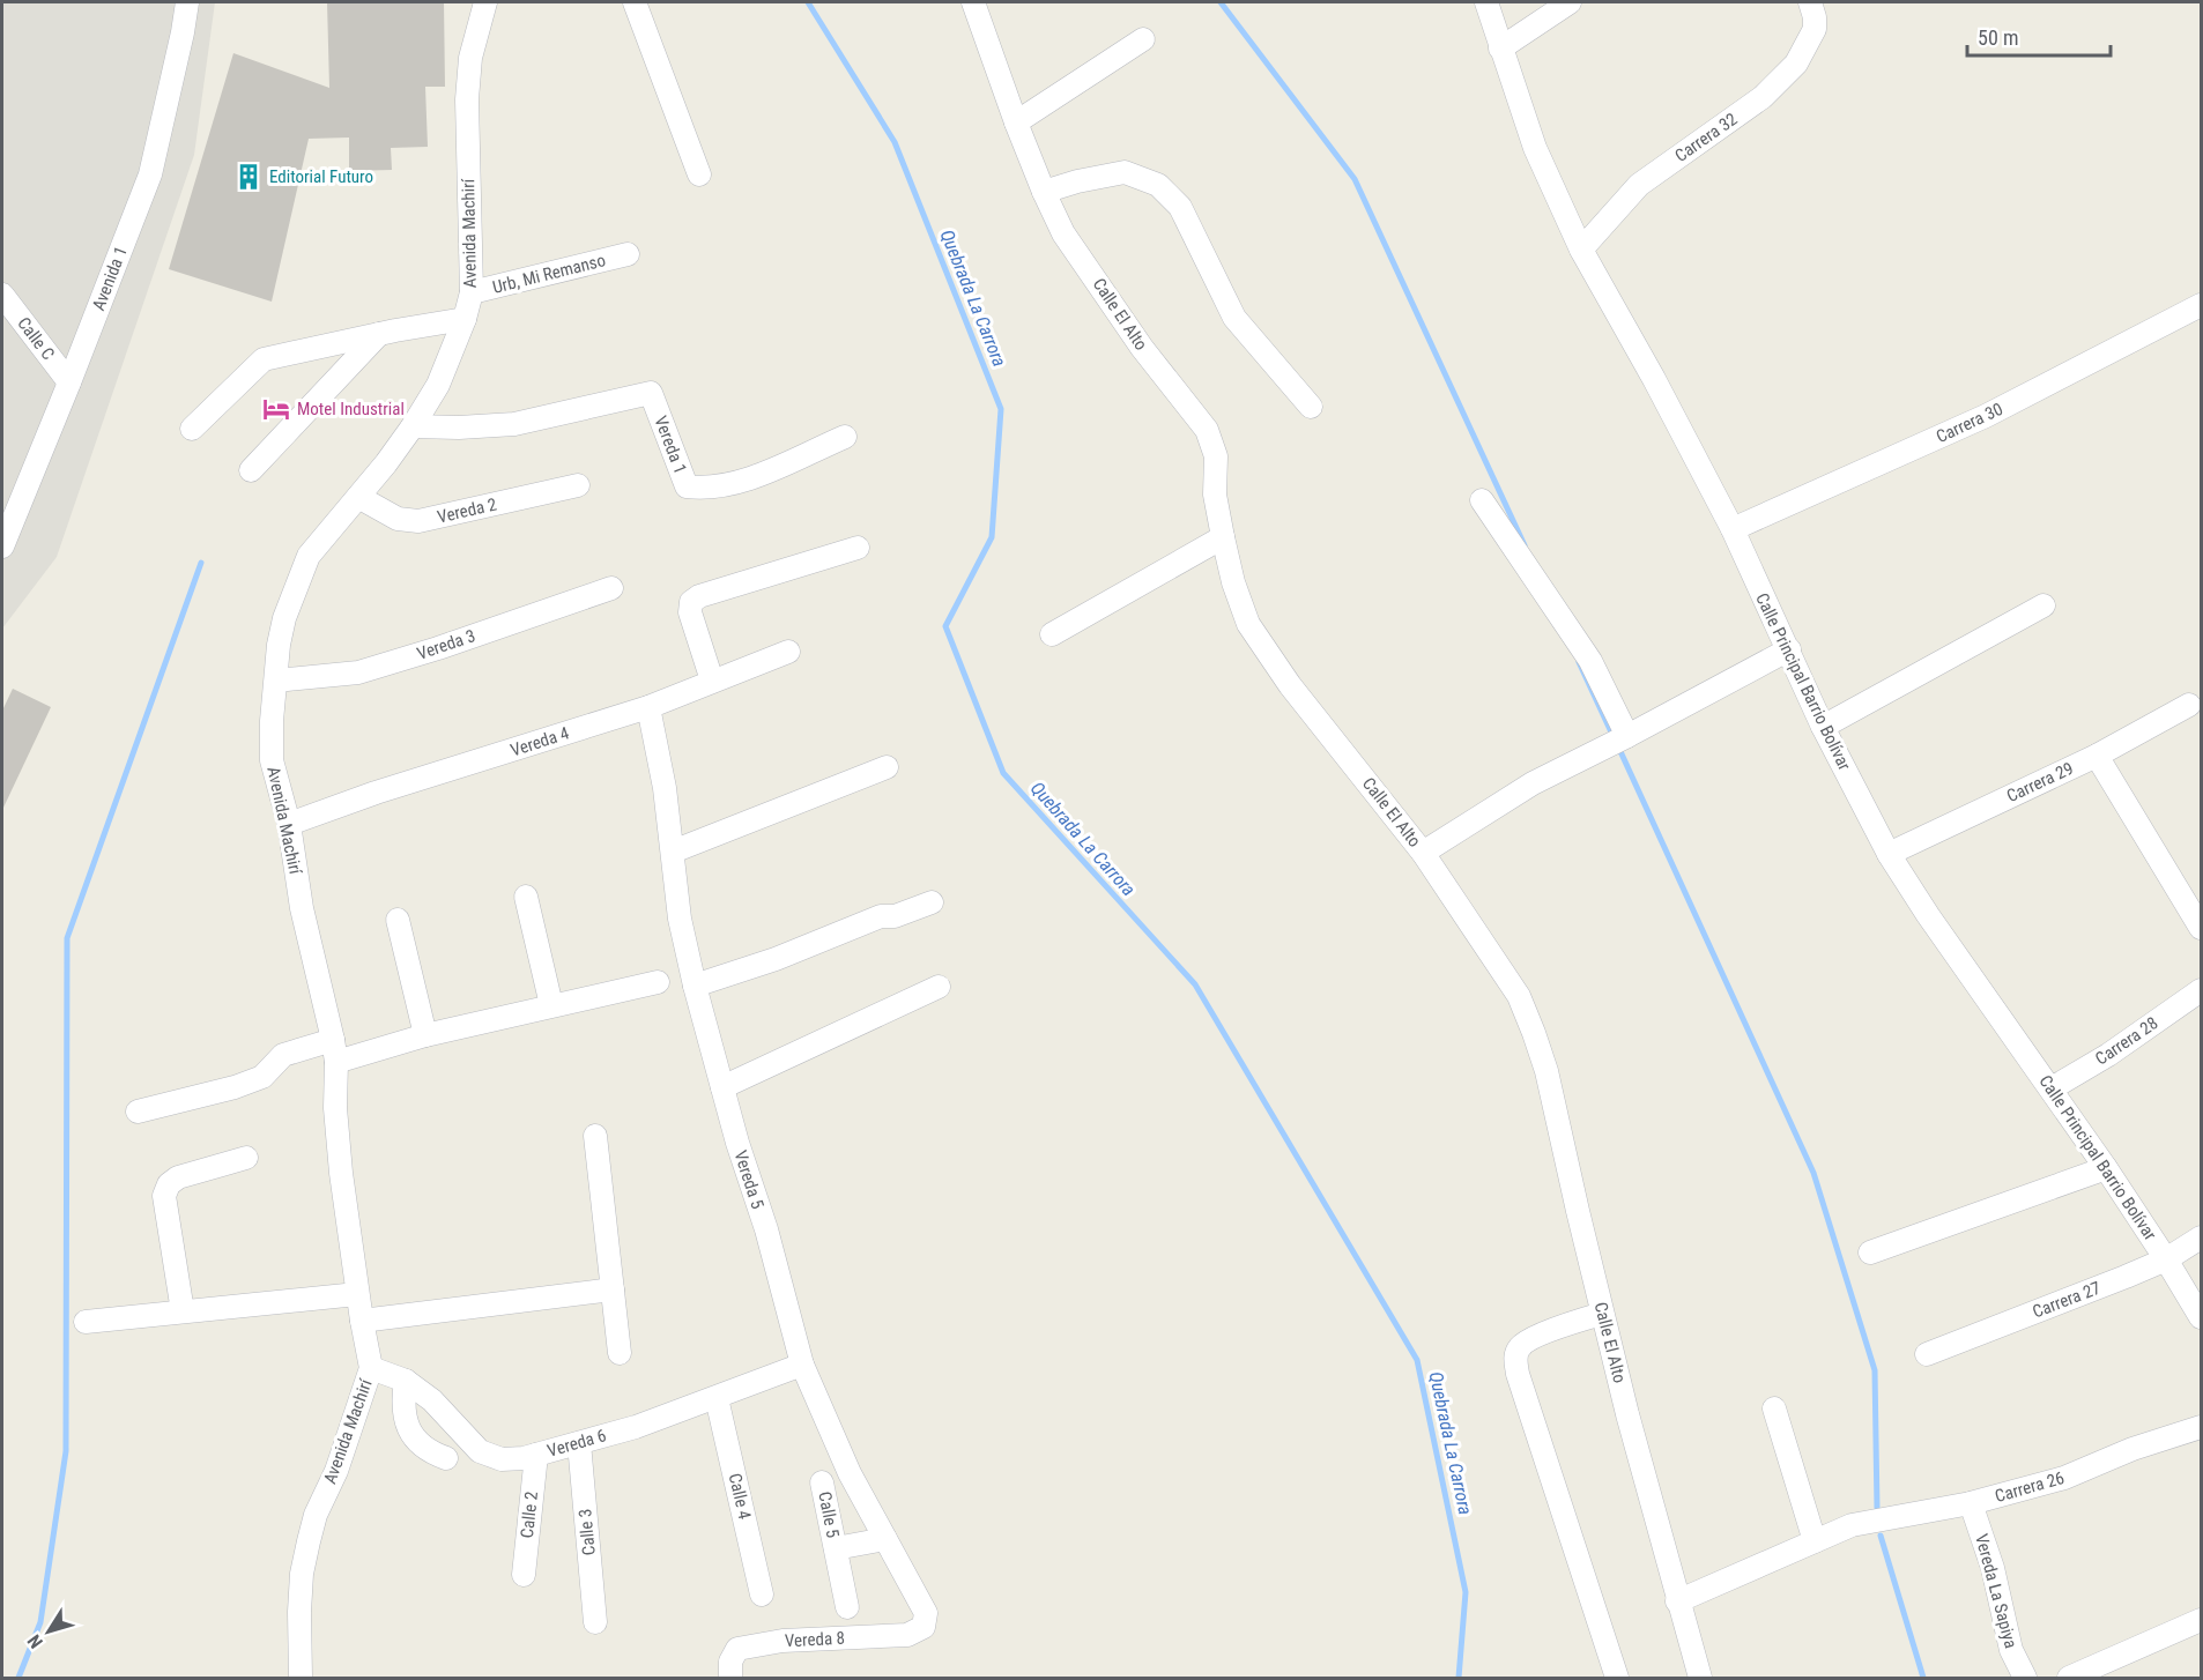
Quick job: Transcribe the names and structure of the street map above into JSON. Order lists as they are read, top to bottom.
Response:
{
  "streets": {
    "street": [
      "Carrera 32",
      "Avenida Machirí",
      "Urb, Mi Remanso",
      "Avenida 1",
      "Calle El Alto",
      "Calle C",
      "Carrera 30",
      "Vereda 1",
      "Vereda 2",
      "Vereda 3",
      "Calle Principal Barrio Bolívar",
      "Vereda 4",
      "Carrera 29",
      "Carrera 28",
      "Vereda 5",
      "Carrera 27",
      "Vereda 6",
      "Carrera 26",
      "Calle 4",
      "Calle 2",
      "Calle 5",
      "Calle 3",
      "Vereda La Sapiya",
      "Vereda 8"
    ]
  },
  "crossings": [
    ["Carrera 32", "Calle Principal Barrio Bolívar"],
    ["Avenida Machirí", "Urb, Mi Remanso"],
    ["Avenida Machirí", "Vereda 1"],
    ["Avenida Machirí", "Vereda 2"],
    ["Avenida Machirí", "Vereda 3"],
    ["Avenida Machirí", "Vereda 4"],
    ["Avenida Machirí", "Vereda 6"],
    ["Avenida 1", "Calle C"],
    ["Calle El Alto", "Carrera 26"],
    ["Carrera 30", "Calle Principal Barrio Bolívar"],
    ["Calle Principal Barrio Bolívar", "Carrera 29"],
    ["Calle Principal Barrio Bolívar", "Carrera 28"],
    ["Calle Principal Barrio Bolívar", "Carrera 27"],
    ["Vereda 4", "Vereda 5"],
    ["Vereda 5", "Vereda 6"],
    ["Vereda 5", "Calle 5"],
    ["Vereda 5", "Vereda 8"],
    ["Vereda 6", "Calle 4"],
    ["Vereda 6", "Calle 2"],
    ["Vereda 6", "Calle 3"],
    ["Carrera 26", "Vereda La Sapiya"]
  ],
  "water": ["Quebrada La Carrora"],
  "places": {
    "building": ["Editorial Futuro"],
    "hotel": ["Motel Industrial"]
  },
  "scale_bar": "50 m",
  "north": "bottom left"
}
